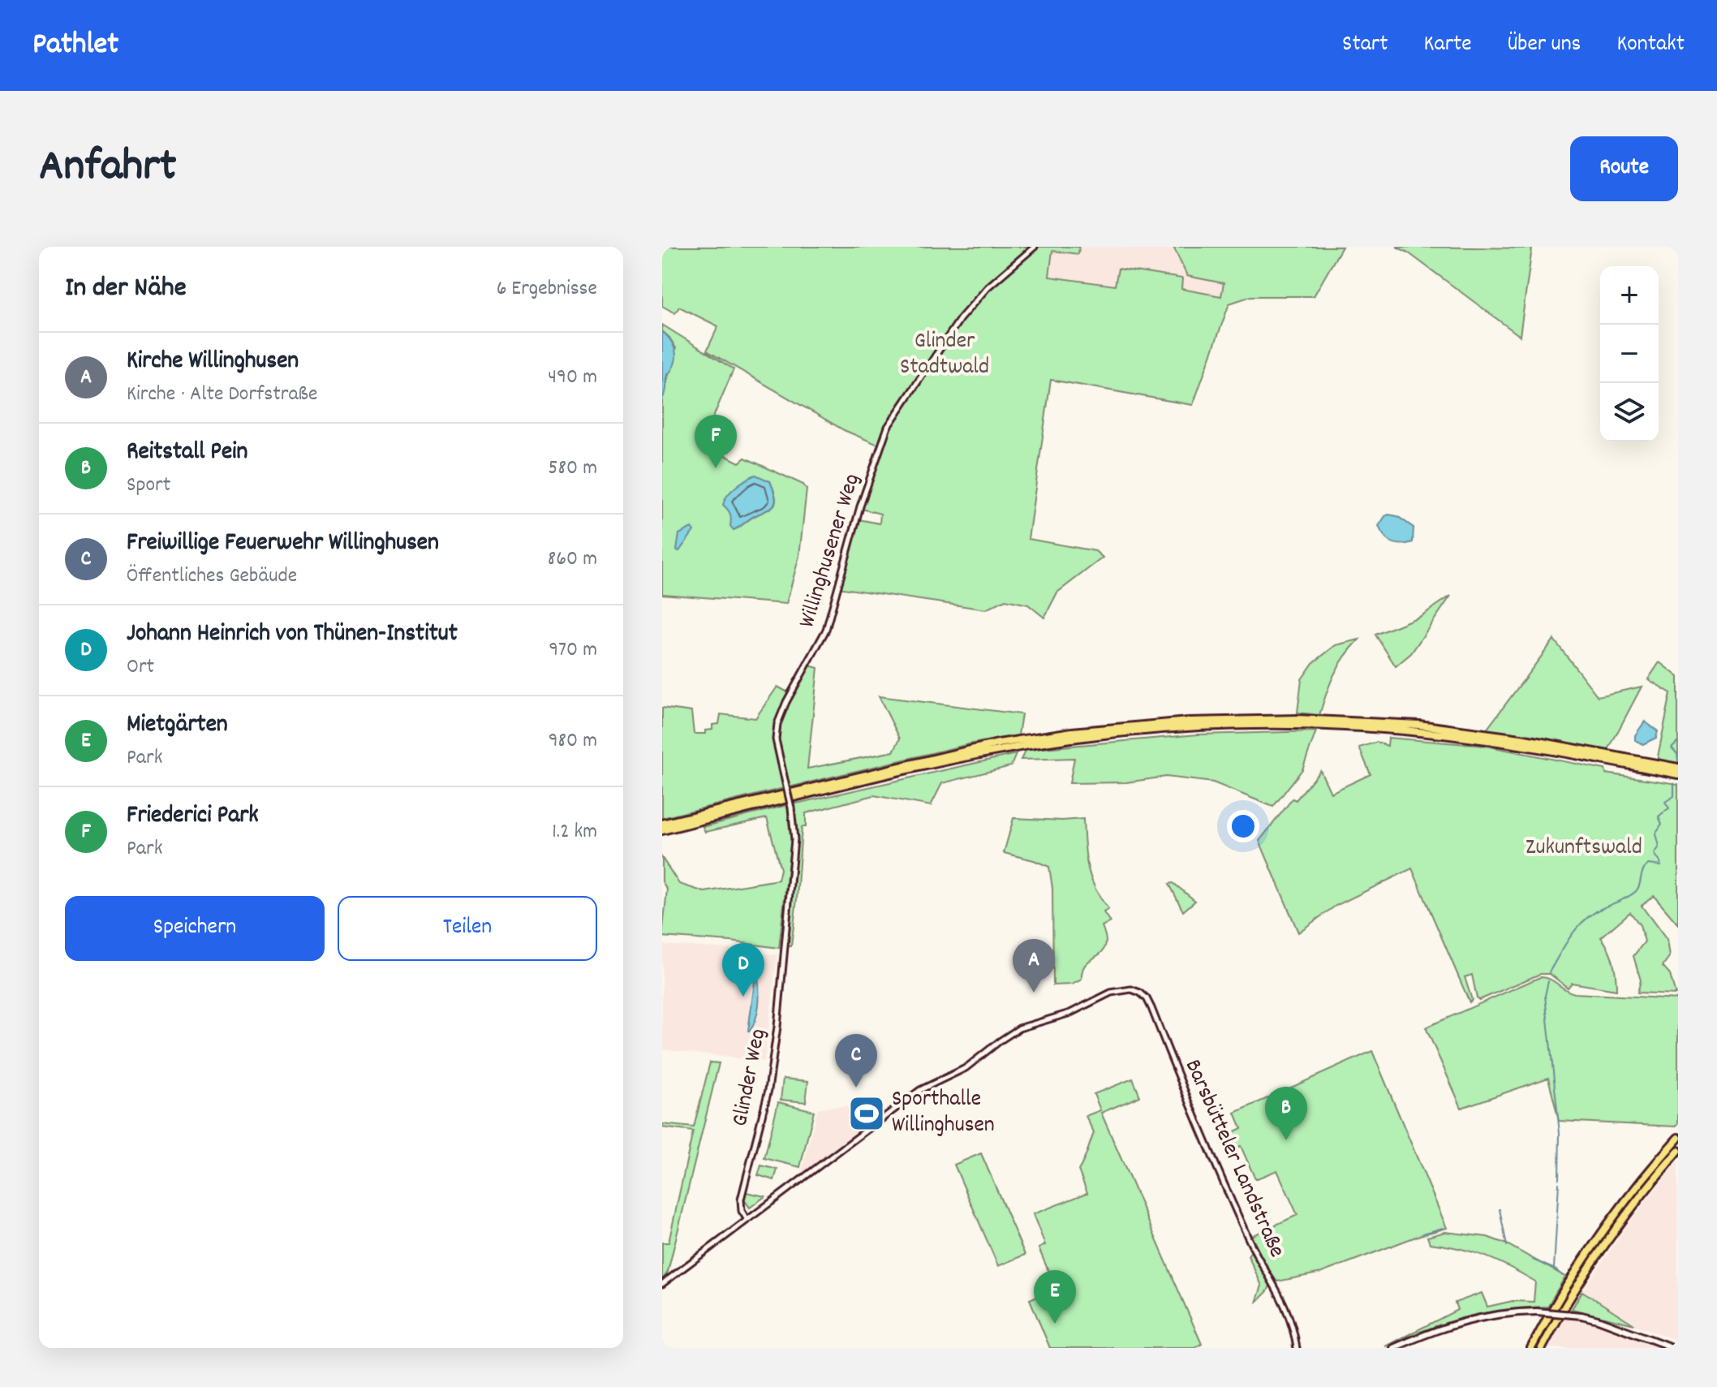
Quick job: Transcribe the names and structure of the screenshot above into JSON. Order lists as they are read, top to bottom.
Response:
{
  "streets": {
    "street": ["Willinghusener Weg", "Glinder Weg", "Barsbütteler Landstraße"]
  },
  "crossings": [
    ["Willinghusener Weg", "Glinder Weg"],
    ["Glinder Weg", "Barsbütteler Landstraße"]
  ],
  "parks": ["Glinder Stadtwald", "Zukunftswald"],
  "places": {
    "sports": ["Sporthalle Willinghusen"]
  },
  "page": {
    "header": "Pathlet",
    "nav": [
      "Start",
      "Karte",
      "Über uns",
      "Kontakt"
    ],
    "title": "Anfahrt",
    "buttons": [
      "Route",
      ["Speichern", "Teilen"]
    ],
    "heading": ["In der Nähe", "6 Ergebnisse"],
    "map_buttons": ["+", "−"],
    "list": [
      {
        "mark": "A",
        "name": "Kirche Willinghusen",
        "note": "Kirche · Alte Dorfstraße",
        "value": "490 m"
      },
      {
        "mark": "B",
        "name": "Reitstall Pein",
        "note": "Sport",
        "value": "580 m"
      },
      {
        "mark": "C",
        "name": "Freiwillige Feuerwehr Willinghusen",
        "note": "Öffentliches Gebäude",
        "value": "860 m"
      },
      {
        "mark": "D",
        "name": "Johann Heinrich von Thünen-Institut",
        "note": "Ort",
        "value": "970 m"
      },
      {
        "mark": "E",
        "name": "Mietgärten",
        "note": "Park",
        "value": "980 m"
      },
      {
        "mark": "F",
        "name": "Friederici Park",
        "note": "Park",
        "value": "1.2 km"
      }
    ],
    "pins": [
      "F",
      "A",
      "D",
      "C",
      "B",
      "E"
    ]
  }
}
